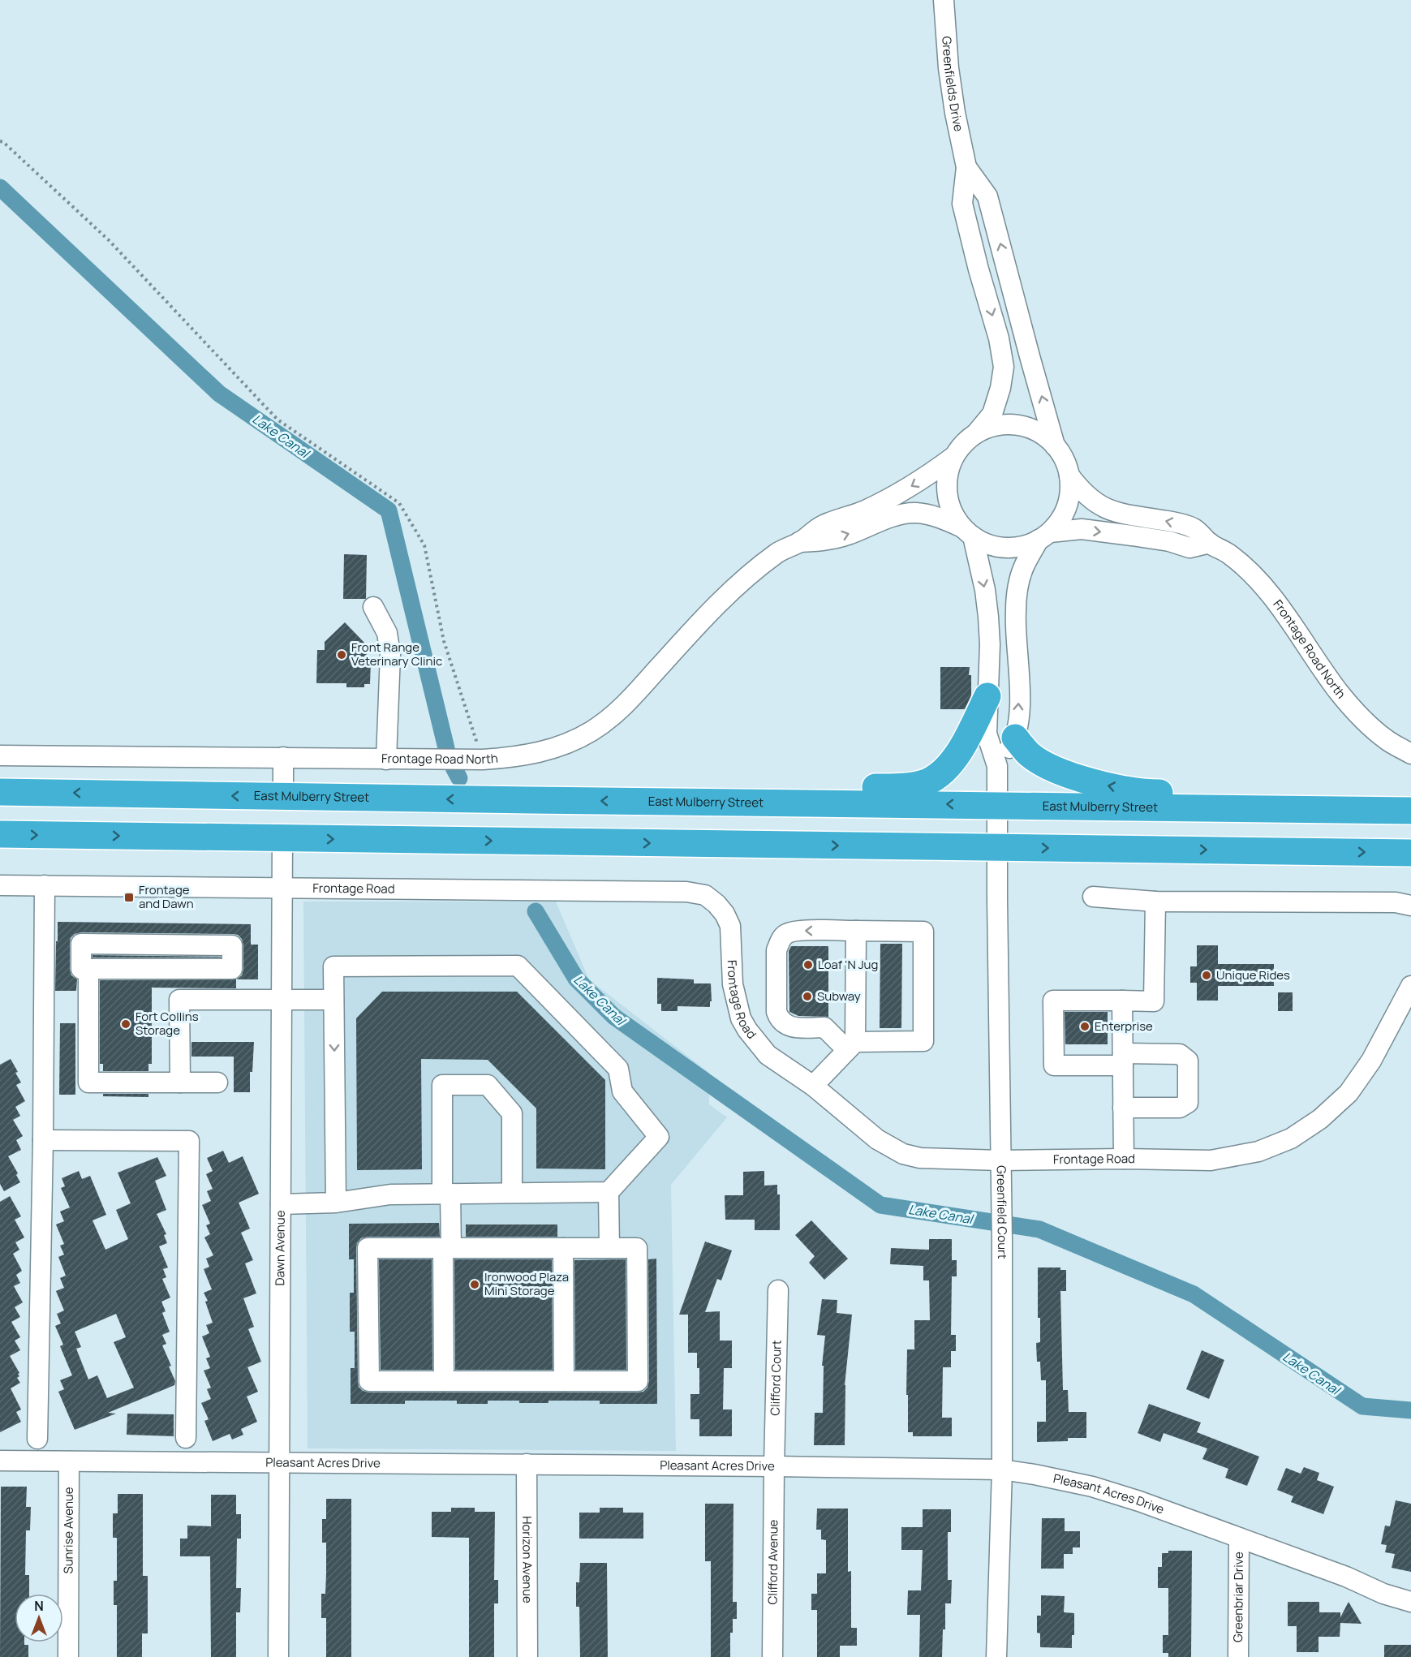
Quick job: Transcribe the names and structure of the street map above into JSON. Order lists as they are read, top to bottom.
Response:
{
  "streets": {
    "highway": ["East Mulberry Street"],
    "street": [
      "Greenfields Drive",
      "Frontage Road North",
      "Frontage Road",
      "Greenfield Court",
      "Dawn Avenue",
      "Clifford Court",
      "Pleasant Acres Drive",
      "Sunrise Avenue",
      "Horizon Avenue",
      "Clifford Avenue",
      "Greenbriar Drive"
    ]
  },
  "crossings": [
    ["East Mulberry Street", "Greenfield Court"],
    ["Frontage Road", "Greenfield Court"],
    ["Frontage Road", "Dawn Avenue"],
    ["Greenfield Court", "Pleasant Acres Drive"],
    ["Dawn Avenue", "Pleasant Acres Drive"],
    ["Clifford Court", "Pleasant Acres Drive"],
    ["Clifford Court", "Clifford Avenue"],
    ["Pleasant Acres Drive", "Sunrise Avenue"],
    ["Pleasant Acres Drive", "Horizon Avenue"],
    ["Pleasant Acres Drive", "Clifford Avenue"],
    ["Pleasant Acres Drive", "Greenbriar Drive"]
  ],
  "water": ["Lake Canal"],
  "places": {
    "other": [
      "Front Range Veterinary Clinic",
      "Loaf 'N Jug",
      "Unique Rides",
      "Subway",
      "Fort Collins Storage",
      "Enterprise",
      "Ironwood Plaza Mini Storage"
    ],
    "transit": ["Frontage and Dawn"]
  },
  "north": "top"
}
